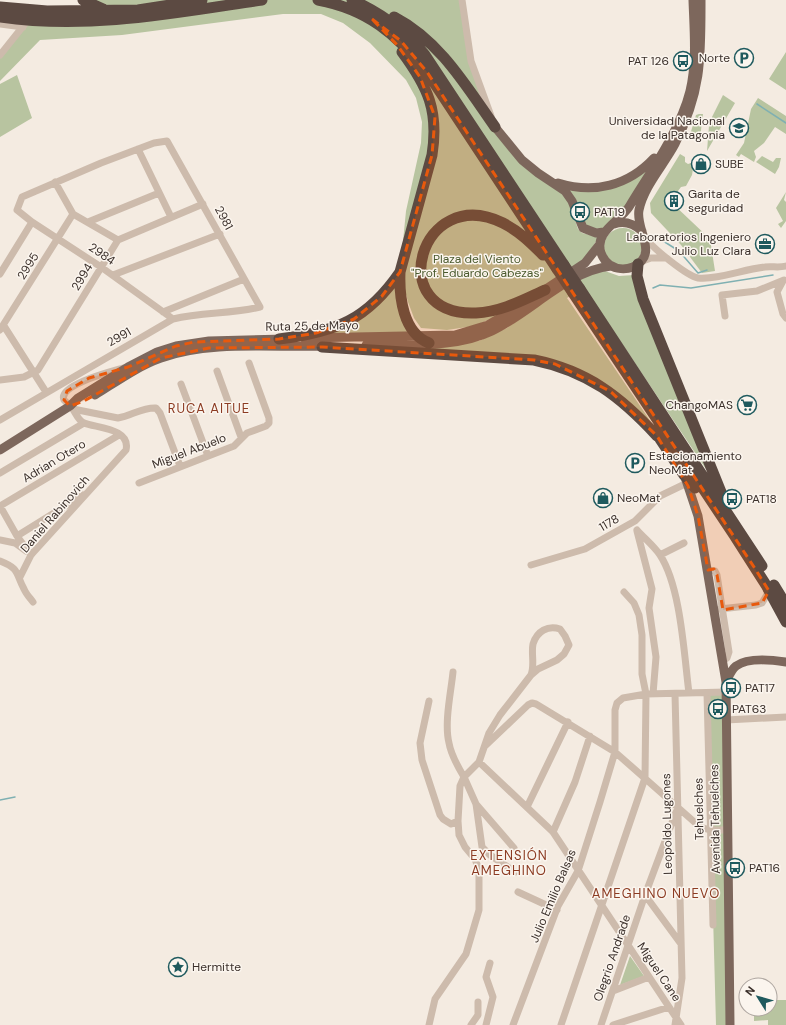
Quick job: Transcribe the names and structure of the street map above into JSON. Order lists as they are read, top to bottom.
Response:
{
  "streets": {
    "main road": ["Ruta 25 de Mayo", "Avenida Tehuelches"],
    "street": [
      "2981",
      "2984",
      "2995",
      "2994",
      "2991",
      "Miguel Abuelo",
      "Adrian Otero",
      "Daniel Rabinovich",
      "1178",
      "Tehuelches",
      "Leopoldo Lugones",
      "Julio Emilio Balsas",
      "Olegrio Andrade",
      "Miguel Cane"
    ]
  },
  "crossings": [
    ["2981", "2991"],
    ["2984", "2995"],
    ["2984", "2994"],
    ["2984", "2991"],
    ["Adrian Otero", "Daniel Rabinovich"],
    ["1178", "Avenida Tehuelches"],
    ["Leopoldo Lugones", "Olegrio Andrade"],
    ["Leopoldo Lugones", "Miguel Cane"],
    ["Julio Emilio Balsas", "Miguel Cane"],
    ["Olegrio Andrade", "Miguel Cane"]
  ],
  "districts": ["RUCA AITUE", "EXTENSIÓN AMEGHINO", "AMEGHINO NUEVO"],
  "parks": ["Plaza del Viento \"Prof. Eduardo Cabezas\""],
  "places": {
    "parking": ["Norte", "Estacionamiento NeoMat"],
    "bus stop": [
      "PAT 126",
      "PAT19",
      "PAT18",
      "PAT17",
      "PAT63",
      "PAT16"
    ],
    "school or university": ["Universidad Nacional de la Patagonia"],
    "shop": ["SUBE", "NeoMat"],
    "building": ["Garita de seguridad"],
    "office": ["Laboratorios Ingeniero Julio Luz Clara"],
    "supermarket": ["ChangoMAS"],
    "place": ["Hermitte"]
  },
  "north": "top left"
}
